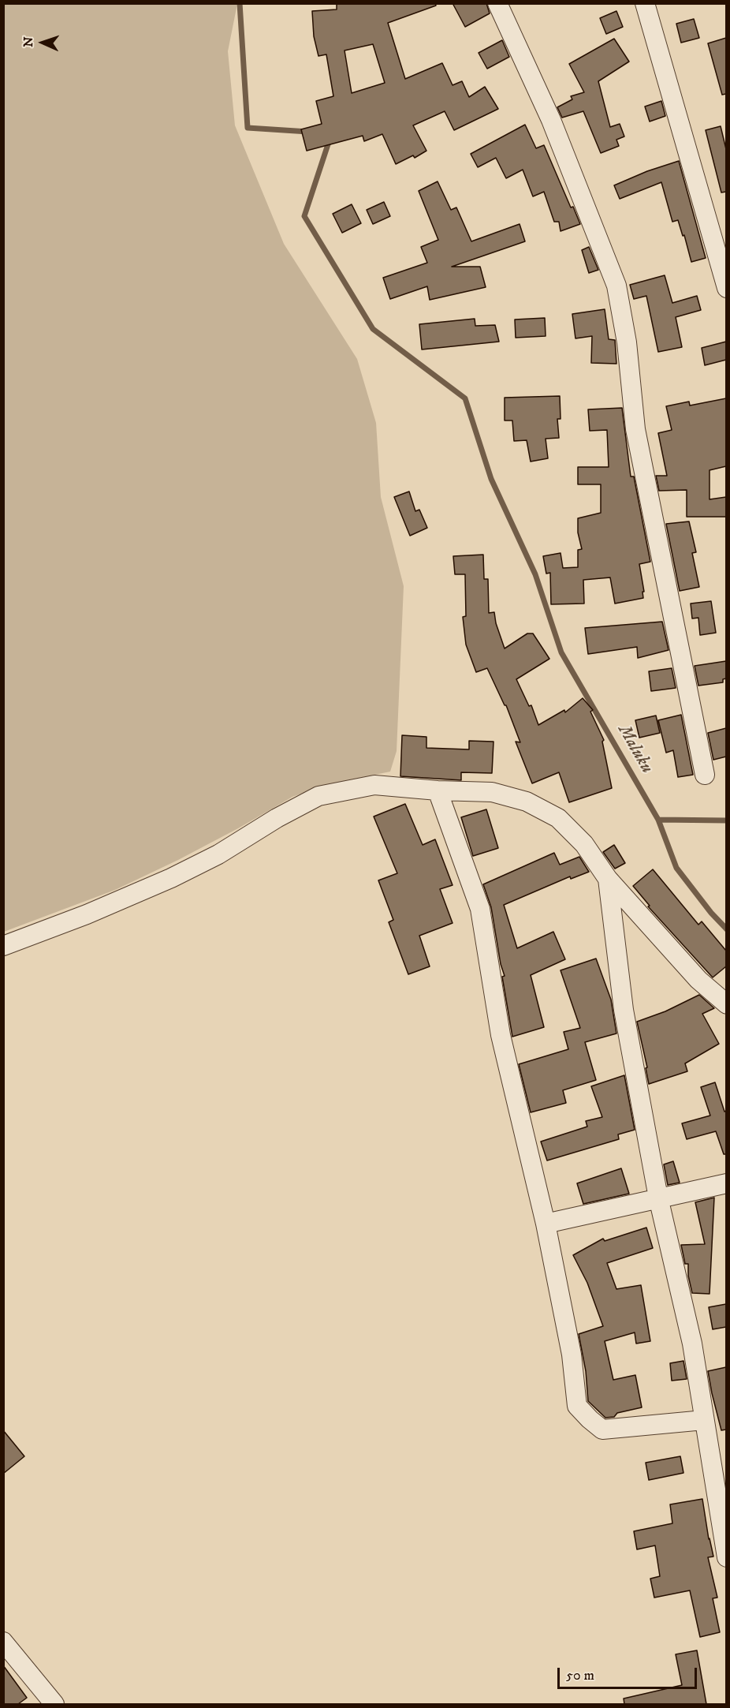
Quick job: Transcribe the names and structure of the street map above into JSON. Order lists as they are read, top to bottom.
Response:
{
  "water": ["Maluku"],
  "scale_bar": "50 m",
  "north": "left"
}
